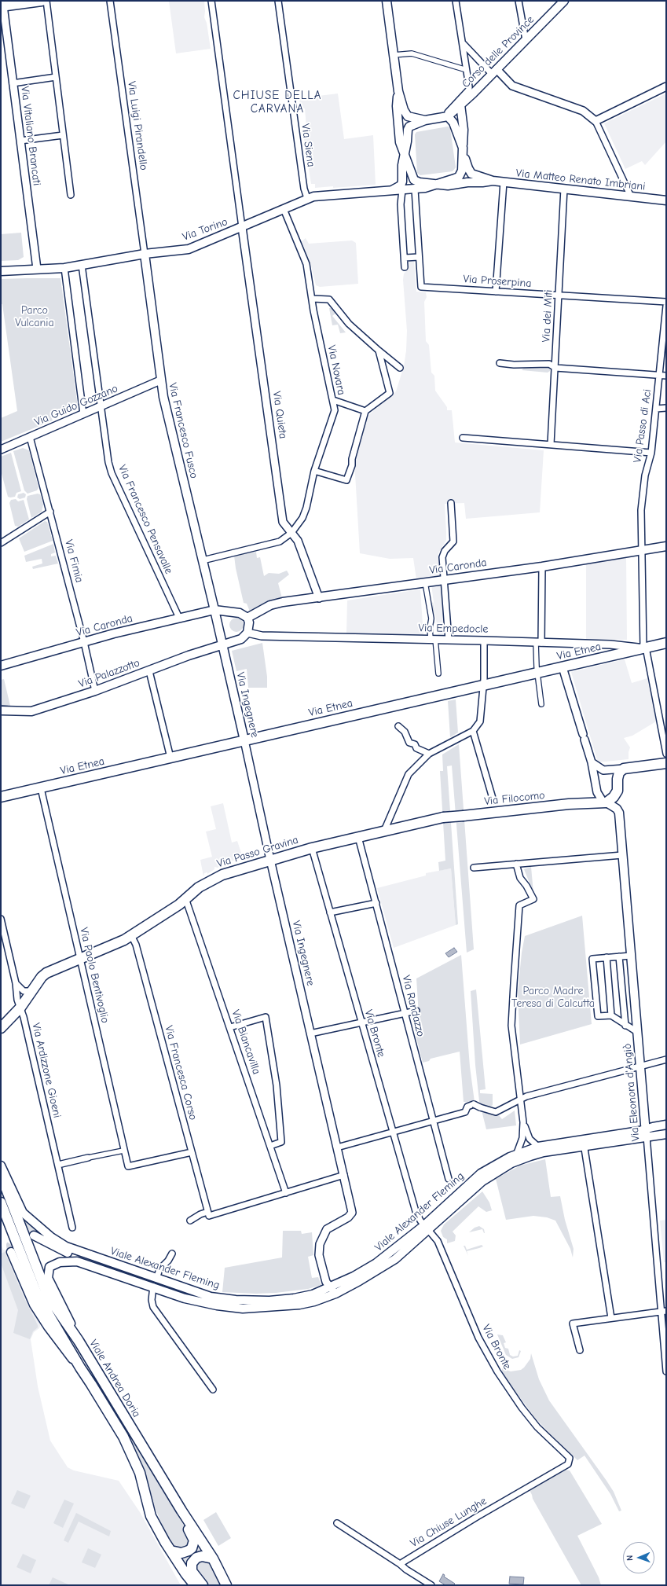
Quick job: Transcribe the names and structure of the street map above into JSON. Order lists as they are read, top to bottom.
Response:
{
  "streets": {
    "main road": [
      "Corso delle Province",
      "Via Matteo Renato Imbriani",
      "Via Torino",
      "Via Francesco Fusco",
      "Via Caronda",
      "Via Etnea",
      "Via Palazzotto",
      "Via Ingegnere",
      "Via Filocomo",
      "Via Passo Gravina",
      "Via Eleonora d'Angiò",
      "Viale Alexander Fleming",
      "Viale Andrea Doria"
    ],
    "street": [
      "Via Luigi Pirandello",
      "Via Vitaliano Brancati",
      "Via Siena",
      "Via Proserpina",
      "Via dei Miti",
      "Via Novara",
      "Via Guido Gozzano",
      "Via Quieta",
      "Via Passo di Aci",
      "Via Francesco Pensavalle",
      "Via Fimia",
      "Via Empedocle",
      "Via Paolo Bentivoglio",
      "Via Randazzo",
      "Via Bronte",
      "Via Biancavilla",
      "Via Ardizzone Gioeni",
      "Via Francesca Corso",
      "Via Chiuse Lunghe"
    ]
  },
  "crossings": [
    ["Corso delle Province", "Via Torino"],
    ["Via Luigi Pirandello", "Via Torino"],
    ["Via Luigi Pirandello", "Via Francesco Fusco"],
    ["Via Vitaliano Brancati", "Via Torino"],
    ["Via Siena", "Via Torino"],
    ["Via Matteo Renato Imbriani", "Via dei Miti"],
    ["Via Torino", "Via Novara"],
    ["Via Torino", "Via Quieta"],
    ["Via Torino", "Via Francesco Fusco"],
    ["Via Torino", "Via Francesco Pensavalle"],
    ["Via Proserpina", "Via dei Miti"],
    ["Via Novara", "Via Quieta"],
    ["Via Novara", "Via Francesco Fusco"],
    ["Via Guido Gozzano", "Via Francesco Fusco"],
    ["Via Guido Gozzano", "Via Francesco Pensavalle"],
    ["Via Guido Gozzano", "Via Fimia"],
    ["Via Quieta", "Via Caronda"],
    ["Via Passo di Aci", "Via Caronda"],
    ["Via Passo di Aci", "Via Empedocle"],
    ["Via Passo di Aci", "Via Etnea"],
    ["Via Francesco Fusco", "Via Caronda"],
    ["Via Francesco Fusco", "Via Ingegnere"],
    ["Via Francesco Pensavalle", "Via Caronda"],
    ["Via Fimia", "Via Caronda"],
    ["Via Fimia", "Via Palazzotto"],
    ["Via Caronda", "Via Ingegnere"],
    ["Via Empedocle", "Via Etnea"],
    ["Via Empedocle", "Via Palazzotto"],
    ["Via Etnea", "Via Ingegnere"],
    ["Via Etnea", "Via Paolo Bentivoglio"],
    ["Via Palazzotto", "Via Ingegnere"],
    ["Via Ingegnere", "Via Passo Gravina"],
    ["Via Ingegnere", "Viale Alexander Fleming"],
    ["Via Filocomo", "Via Passo Gravina"],
    ["Via Filocomo", "Via Eleonora d'Angiò"],
    ["Via Passo Gravina", "Via Paolo Bentivoglio"],
    ["Via Passo Gravina", "Via Randazzo"],
    ["Via Passo Gravina", "Via Bronte"],
    ["Via Passo Gravina", "Via Biancavilla"],
    ["Via Passo Gravina", "Via Ardizzone Gioeni"],
    ["Via Passo Gravina", "Via Francesca Corso"],
    ["Via Paolo Bentivoglio", "Via Francesca Corso"],
    ["Via Bronte", "Viale Alexander Fleming"],
    ["Via Bronte", "Via Chiuse Lunghe"],
    ["Viale Alexander Fleming", "Viale Andrea Doria"]
  ],
  "districts": ["CHIUSE DELLA CARVANA"],
  "parks": ["Parco Vulcania", "Parco Madre Teresa di Calcutta"],
  "north": "left"
}
